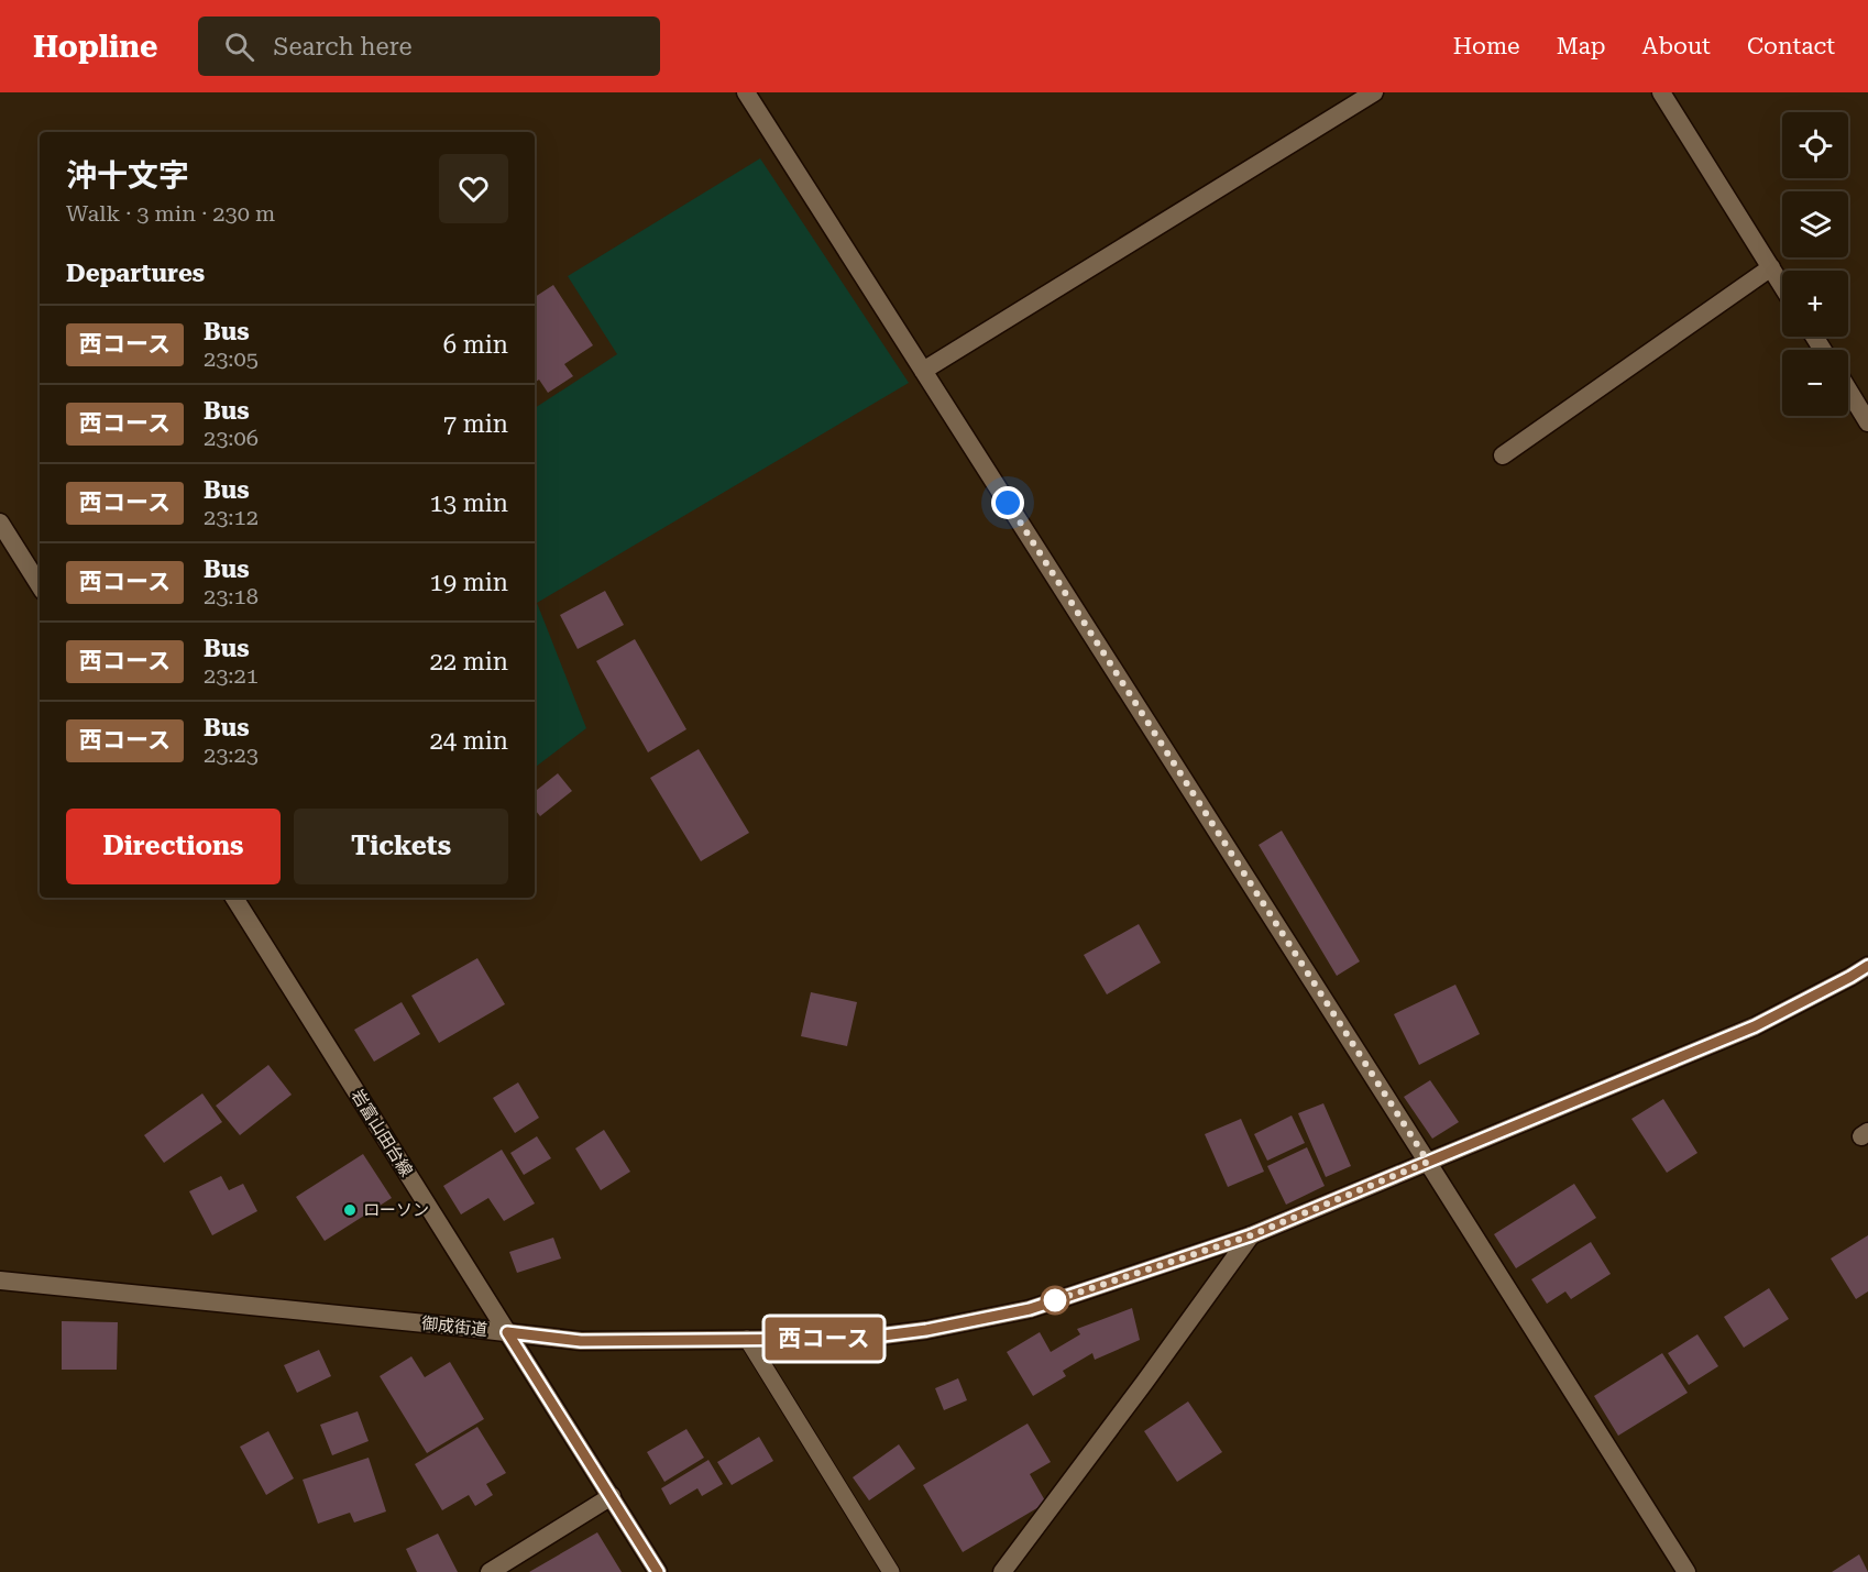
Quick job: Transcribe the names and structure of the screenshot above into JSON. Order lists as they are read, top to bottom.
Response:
{
  "streets": {
    "street": ["岩富山田台線", "御成街道"]
  },
  "crossings": [
    ["岩富山田台線", "御成街道"]
  ],
  "places": ["ローソン"],
  "lines": ["bus line 西コース"],
  "page": {
    "header": "Hopline",
    "search": "Search here",
    "nav": [
      "Home",
      "Map",
      "About",
      "Contact"
    ],
    "on_map": "西コース",
    "map_buttons": ["+", "−"],
    "heading": [
      ["沖十文字", "Walk · 3 min · 230 m"],
      "Departures"
    ],
    "list": [
      {
        "mark": "西コース",
        "name": "Bus",
        "note": "23:05",
        "value": "6 min"
      },
      {
        "mark": "西コース",
        "name": "Bus",
        "note": "23:06",
        "value": "7 min"
      },
      {
        "mark": "西コース",
        "name": "Bus",
        "note": "23:12",
        "value": "13 min"
      },
      {
        "mark": "西コース",
        "name": "Bus",
        "note": "23:18",
        "value": "19 min"
      },
      {
        "mark": "西コース",
        "name": "Bus",
        "note": "23:21",
        "value": "22 min"
      },
      {
        "mark": "西コース",
        "name": "Bus",
        "note": "23:23",
        "value": "24 min"
      }
    ],
    "buttons": ["Directions", "Tickets"]
  }
}
